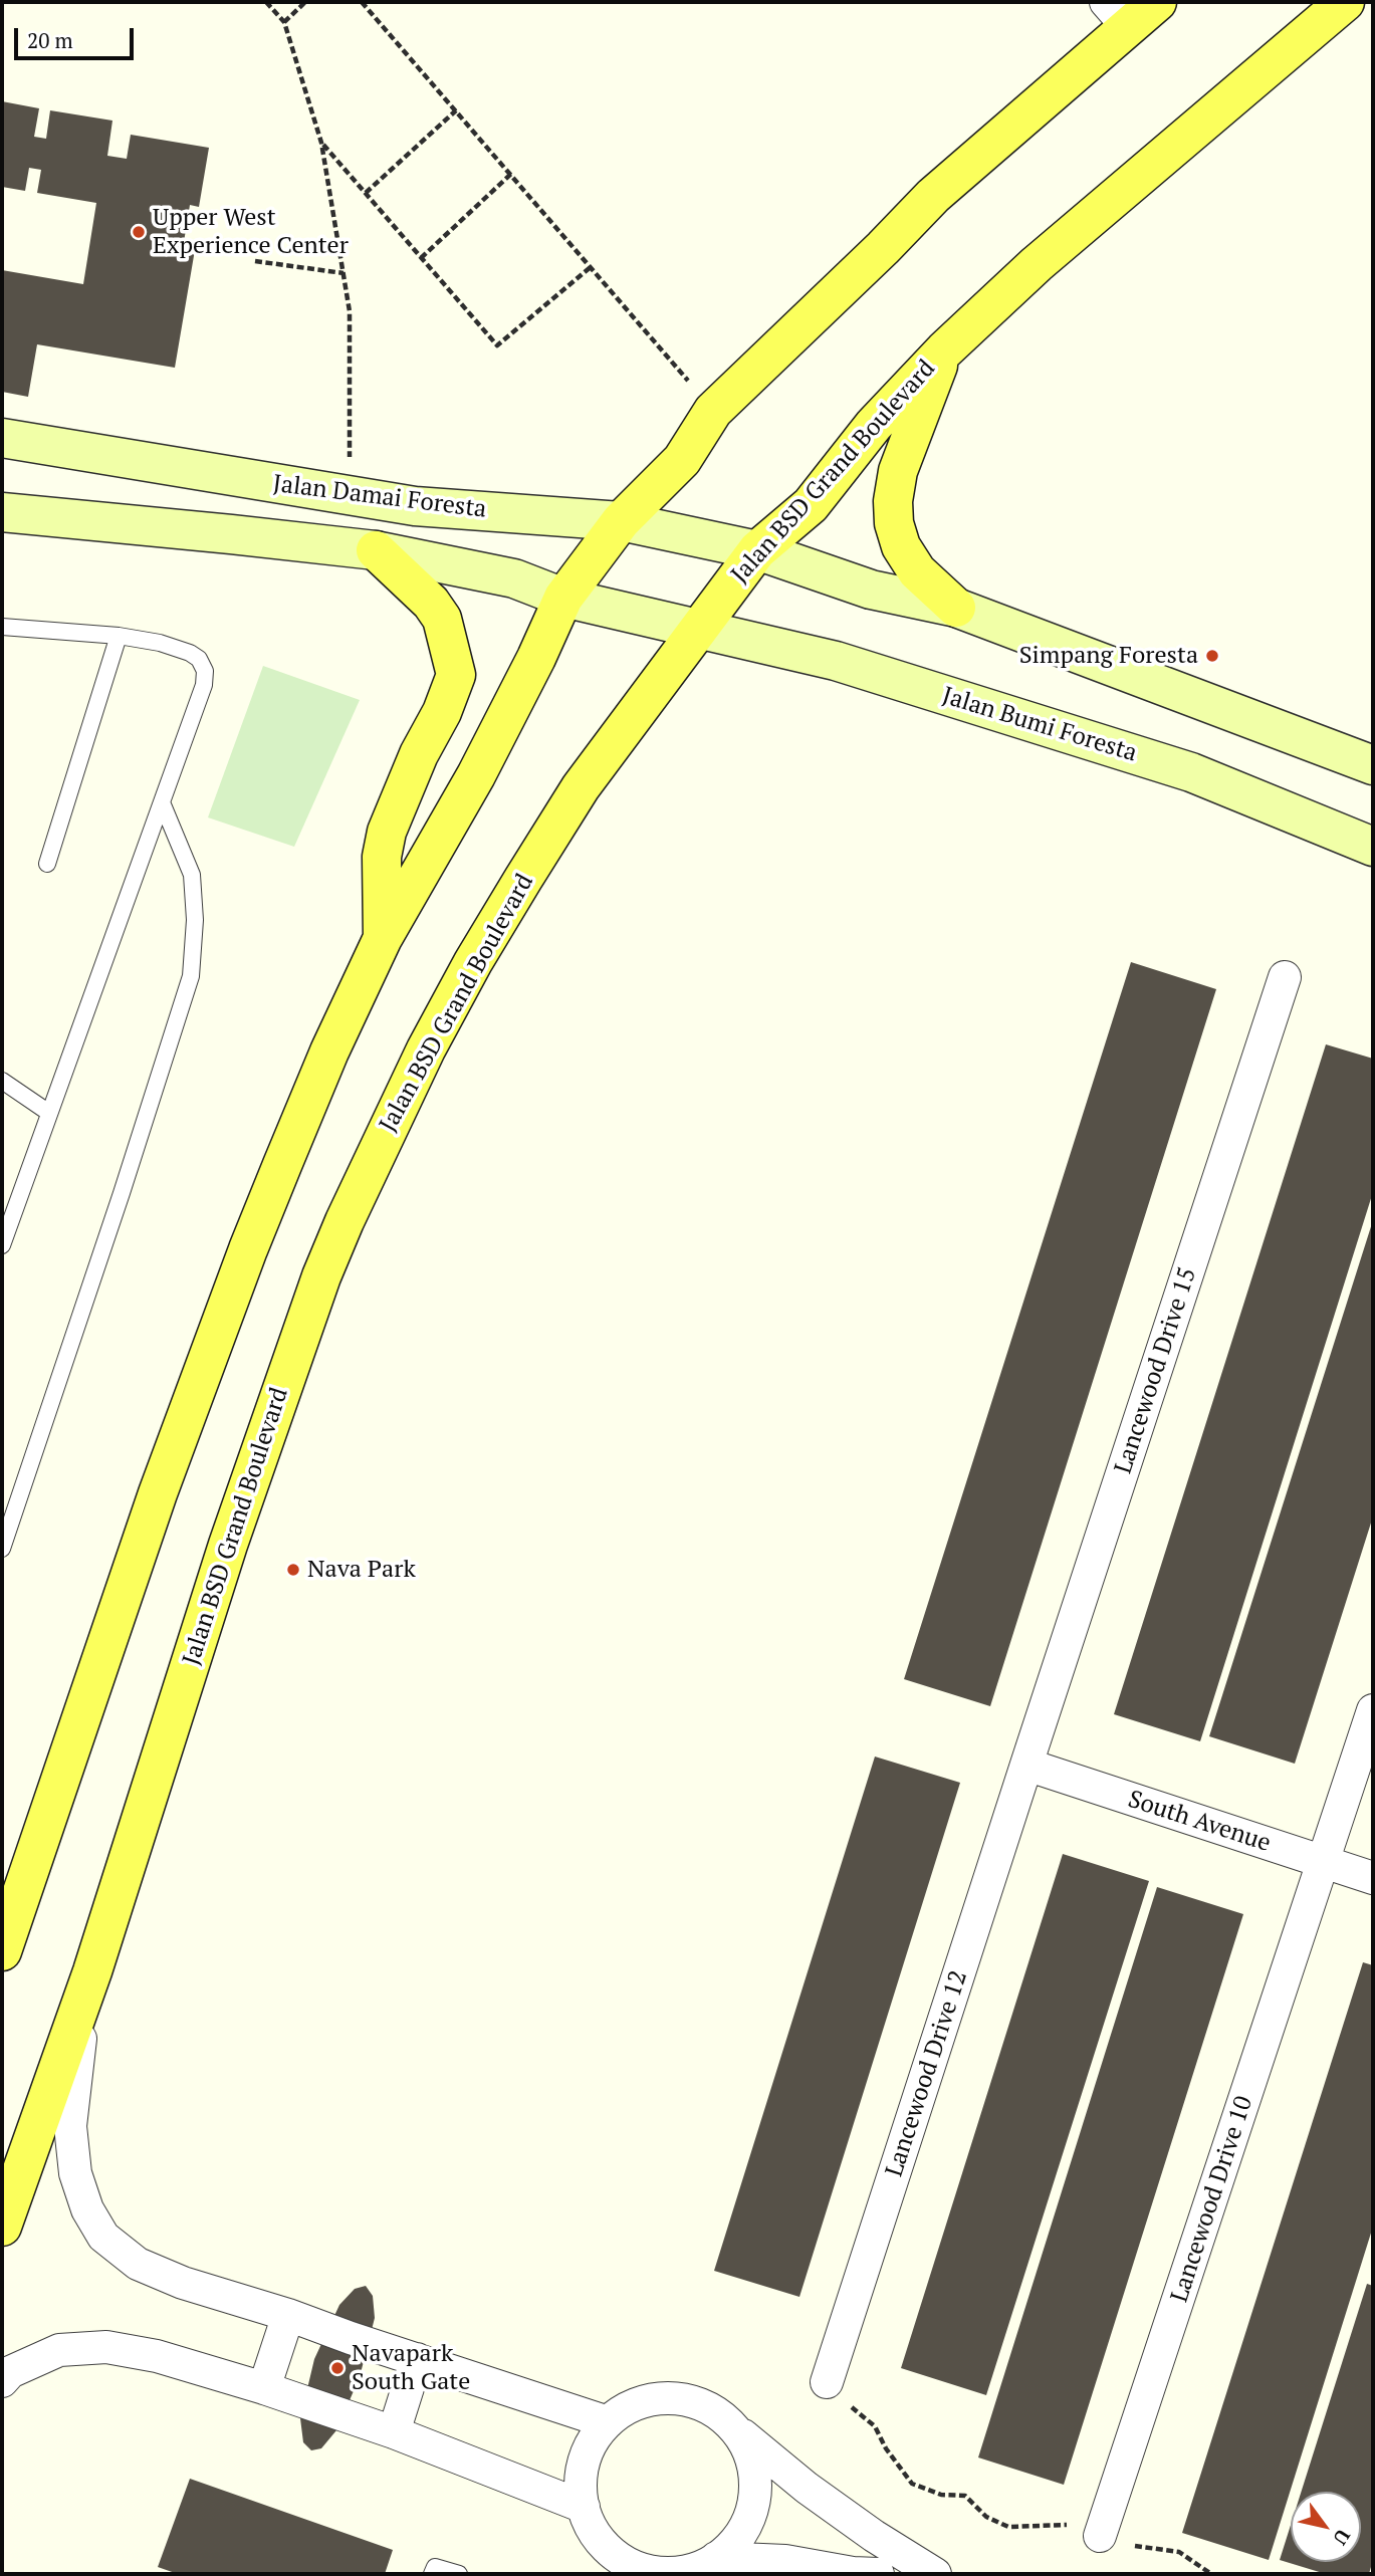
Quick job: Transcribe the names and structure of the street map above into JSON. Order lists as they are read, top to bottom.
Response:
{
  "streets": {
    "main road": ["Jalan BSD Grand Boulevard", "Jalan Damai Foresta", "Jalan Bumi Foresta"],
    "street": [
      "Lancewood Drive 15",
      "South Avenue",
      "Lancewood Drive 12",
      "Lancewood Drive 10"
    ]
  },
  "crossings": [
    ["Jalan BSD Grand Boulevard", "Jalan Damai Foresta"],
    ["Jalan BSD Grand Boulevard", "Jalan Bumi Foresta"],
    ["Lancewood Drive 15", "South Avenue"],
    ["Lancewood Drive 15", "Lancewood Drive 12"],
    ["South Avenue", "Lancewood Drive 12"],
    ["South Avenue", "Lancewood Drive 10"]
  ],
  "places": [
    "Upper West Experience Center",
    "Simpang Foresta",
    "Nava Park",
    "Navapark South Gate"
  ],
  "scale_bar": "20 m",
  "north": "bottom right"
}
